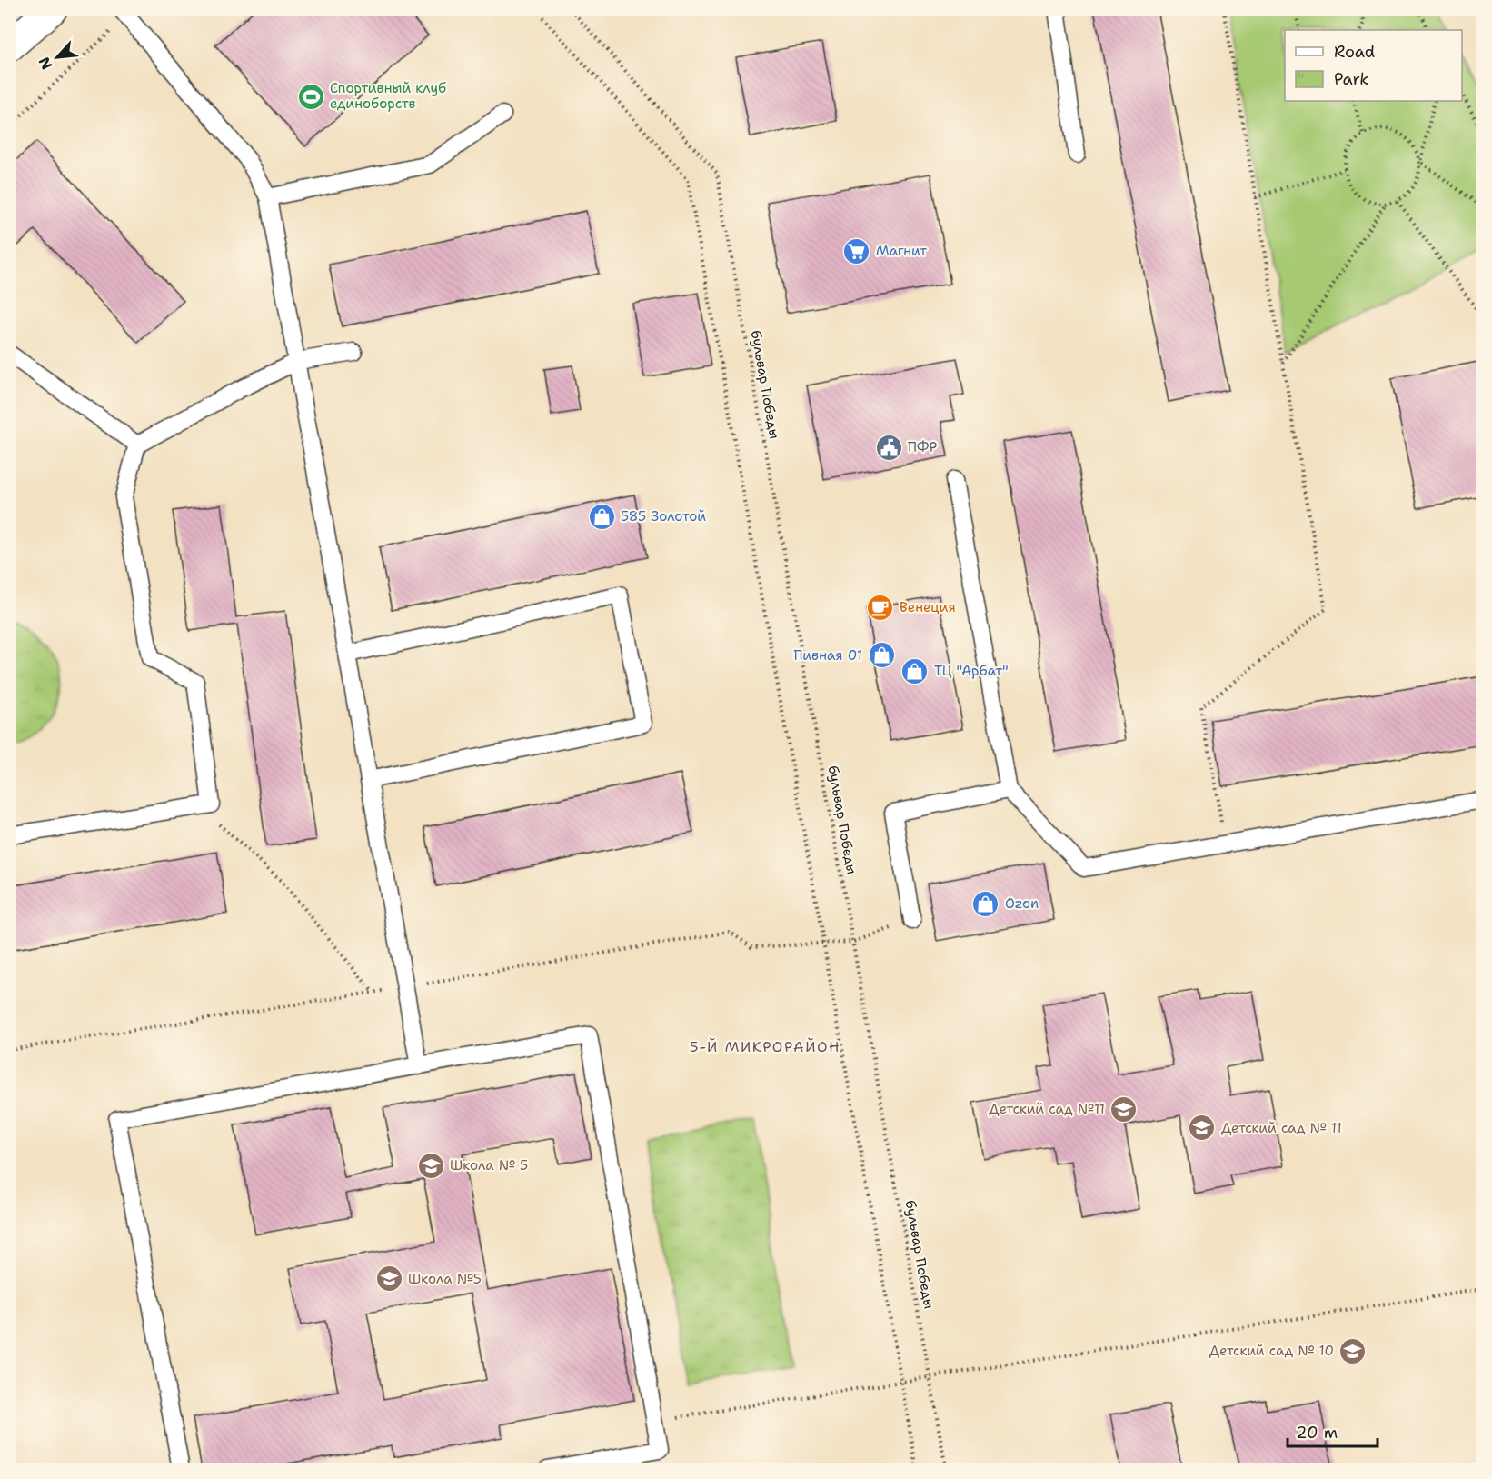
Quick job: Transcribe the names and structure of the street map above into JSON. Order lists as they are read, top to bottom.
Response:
{
  "streets": {
    "path": ["бульвар Победы"]
  },
  "districts": ["5-Й МИКРОРАЙОН"],
  "places": {
    "sports": ["Спортивный клуб единоборств"],
    "supermarket": ["Магнит"],
    "public building": ["ПФР"],
    "shop": [
      "585 Золотой",
      "Пивная 01",
      "ТЦ \"Арбат\"",
      "Ozon"
    ],
    "cafe": ["Венеция"],
    "school or university": [
      "Детский сад №11",
      "Детский сад № 11",
      "Школа № 5",
      "Школа №5",
      "Детский сад № 10"
    ]
  },
  "legend": ["Road", "Park"],
  "scale_bar": "20 m",
  "north": "bottom left"
}
